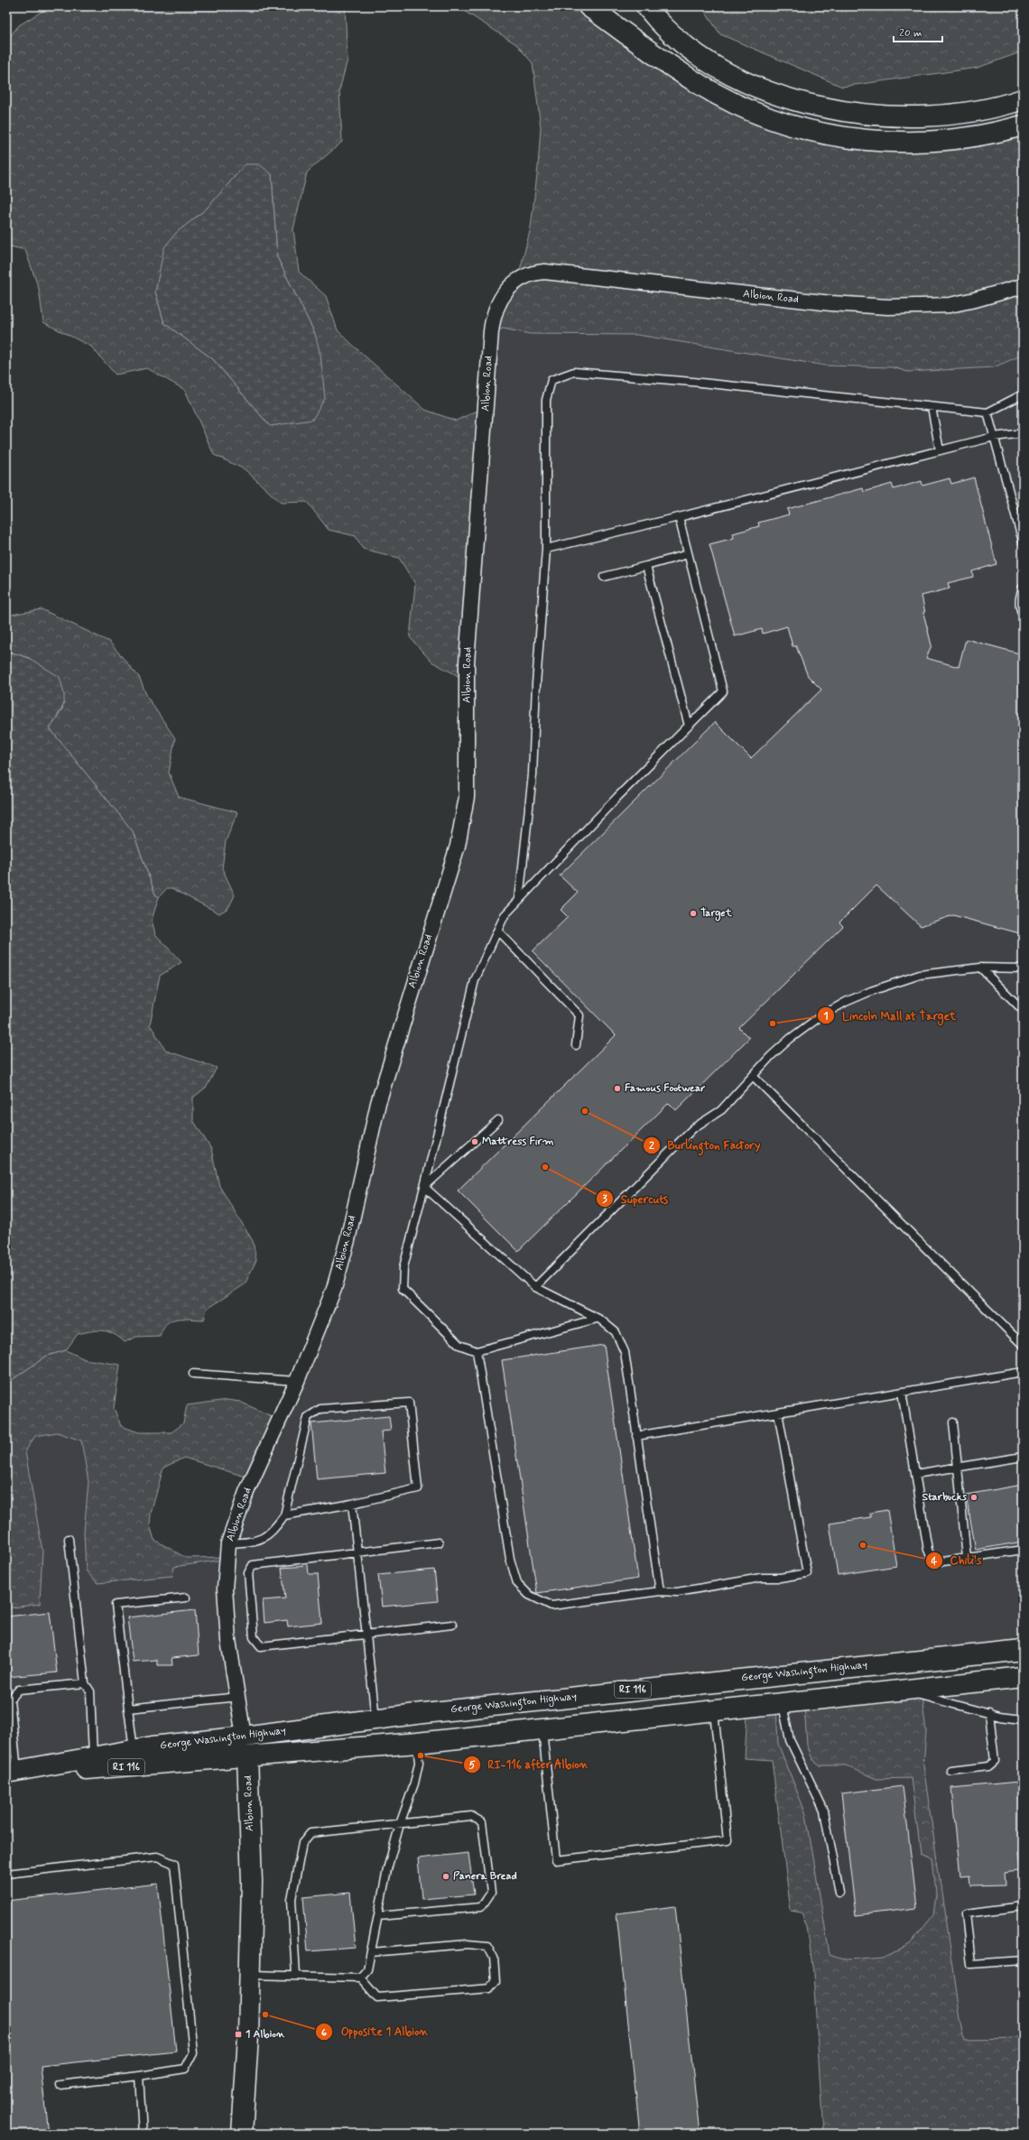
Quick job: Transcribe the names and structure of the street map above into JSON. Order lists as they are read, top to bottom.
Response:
{
  "streets": {
    "main road": ["Albion Road", "George Washington Highway", "RI 116"]
  },
  "crossings": [
    ["Albion Road", "George Washington Highway"]
  ],
  "places": {
    "other": [
      "Target",
      "Lincoln Mall at Target",
      "Famous Footwear",
      "Burlington Factory",
      "Mattress Firm",
      "Supercuts",
      "Starbucks",
      "Chili's",
      "RI-116 after Albion",
      "Panera Bread",
      "Opposite 1 Albion"
    ],
    "transit": ["1 Albion"]
  },
  "scale_bar": "20 m"
}
